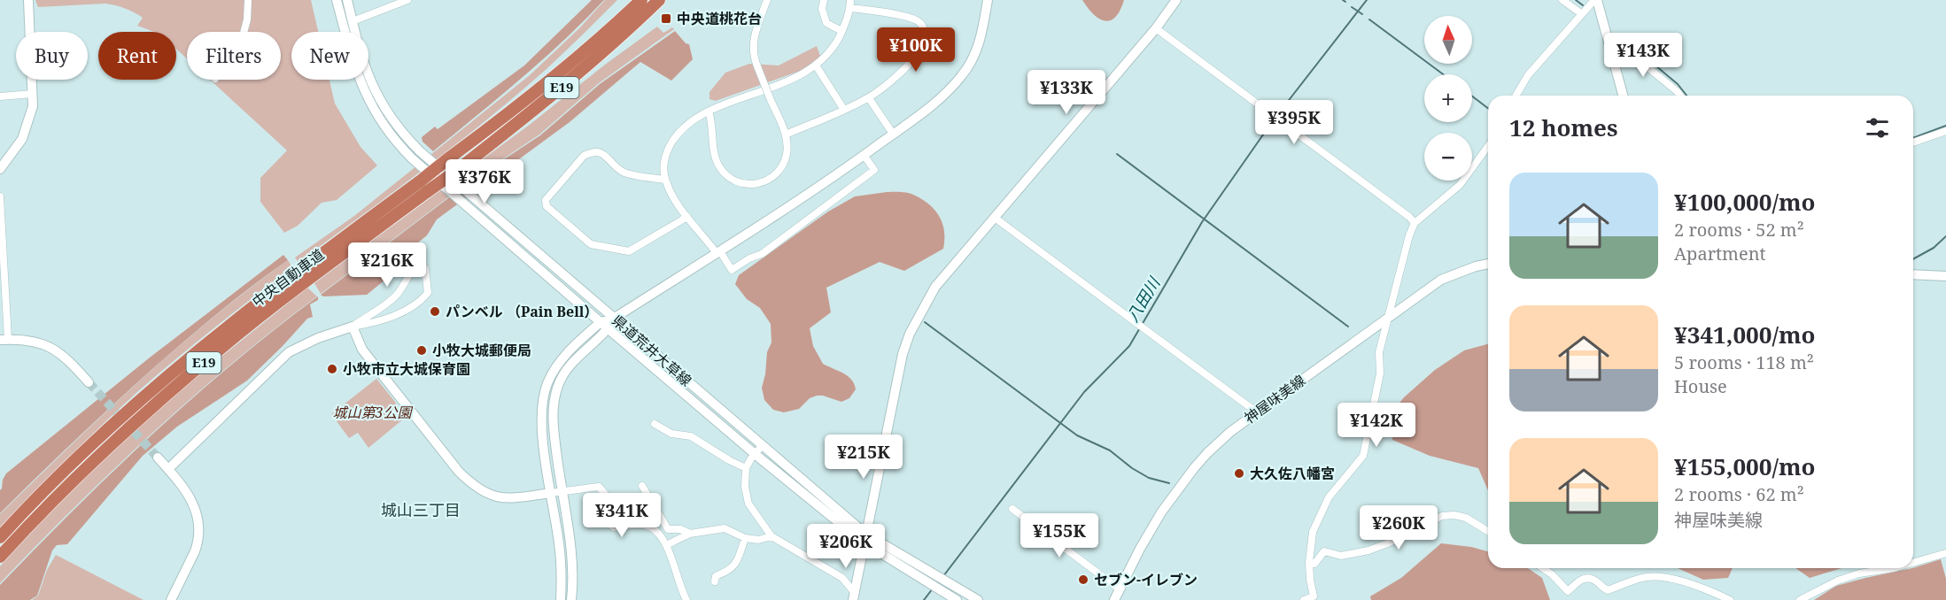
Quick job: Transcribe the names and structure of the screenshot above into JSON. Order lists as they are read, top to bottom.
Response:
{
  "streets": {
    "highway": ["E19", "中央自動車道"],
    "street": ["県道荒井大草線", "神屋味美線"]
  },
  "districts": ["城山三丁目"],
  "water": ["八田川"],
  "parks": ["城山第3公園"],
  "places": {
    "transit": ["中央道桃花台"],
    "other": [
      "パンベル （Pain Bell）",
      "小牧大城郵便局",
      "小牧市立大城保育園",
      "大久佐八幡宮",
      "セブン-イレブン"
    ]
  },
  "north": "top",
  "page": {
    "map_buttons": ["+", "−"],
    "price": [
      "¥100K",
      "¥143K",
      "¥133K",
      "¥395K",
      "¥376K",
      "¥216K",
      "¥142K",
      "¥215K",
      "¥341K",
      "¥260K",
      "¥155K",
      "¥206K"
    ],
    "chip": [
      "Buy",
      "Rent",
      "Filters",
      "New"
    ],
    "heading": "12 homes",
    "list": [
      {
        "name": "¥100,000/mo",
        "note": "2 rooms · 52 m² · Apartment"
      },
      {
        "name": "¥341,000/mo",
        "note": "5 rooms · 118 m² · House"
      },
      {
        "name": "¥155,000/mo",
        "note": "2 rooms · 62 m² · 神屋味美線"
      }
    ]
  }
}
